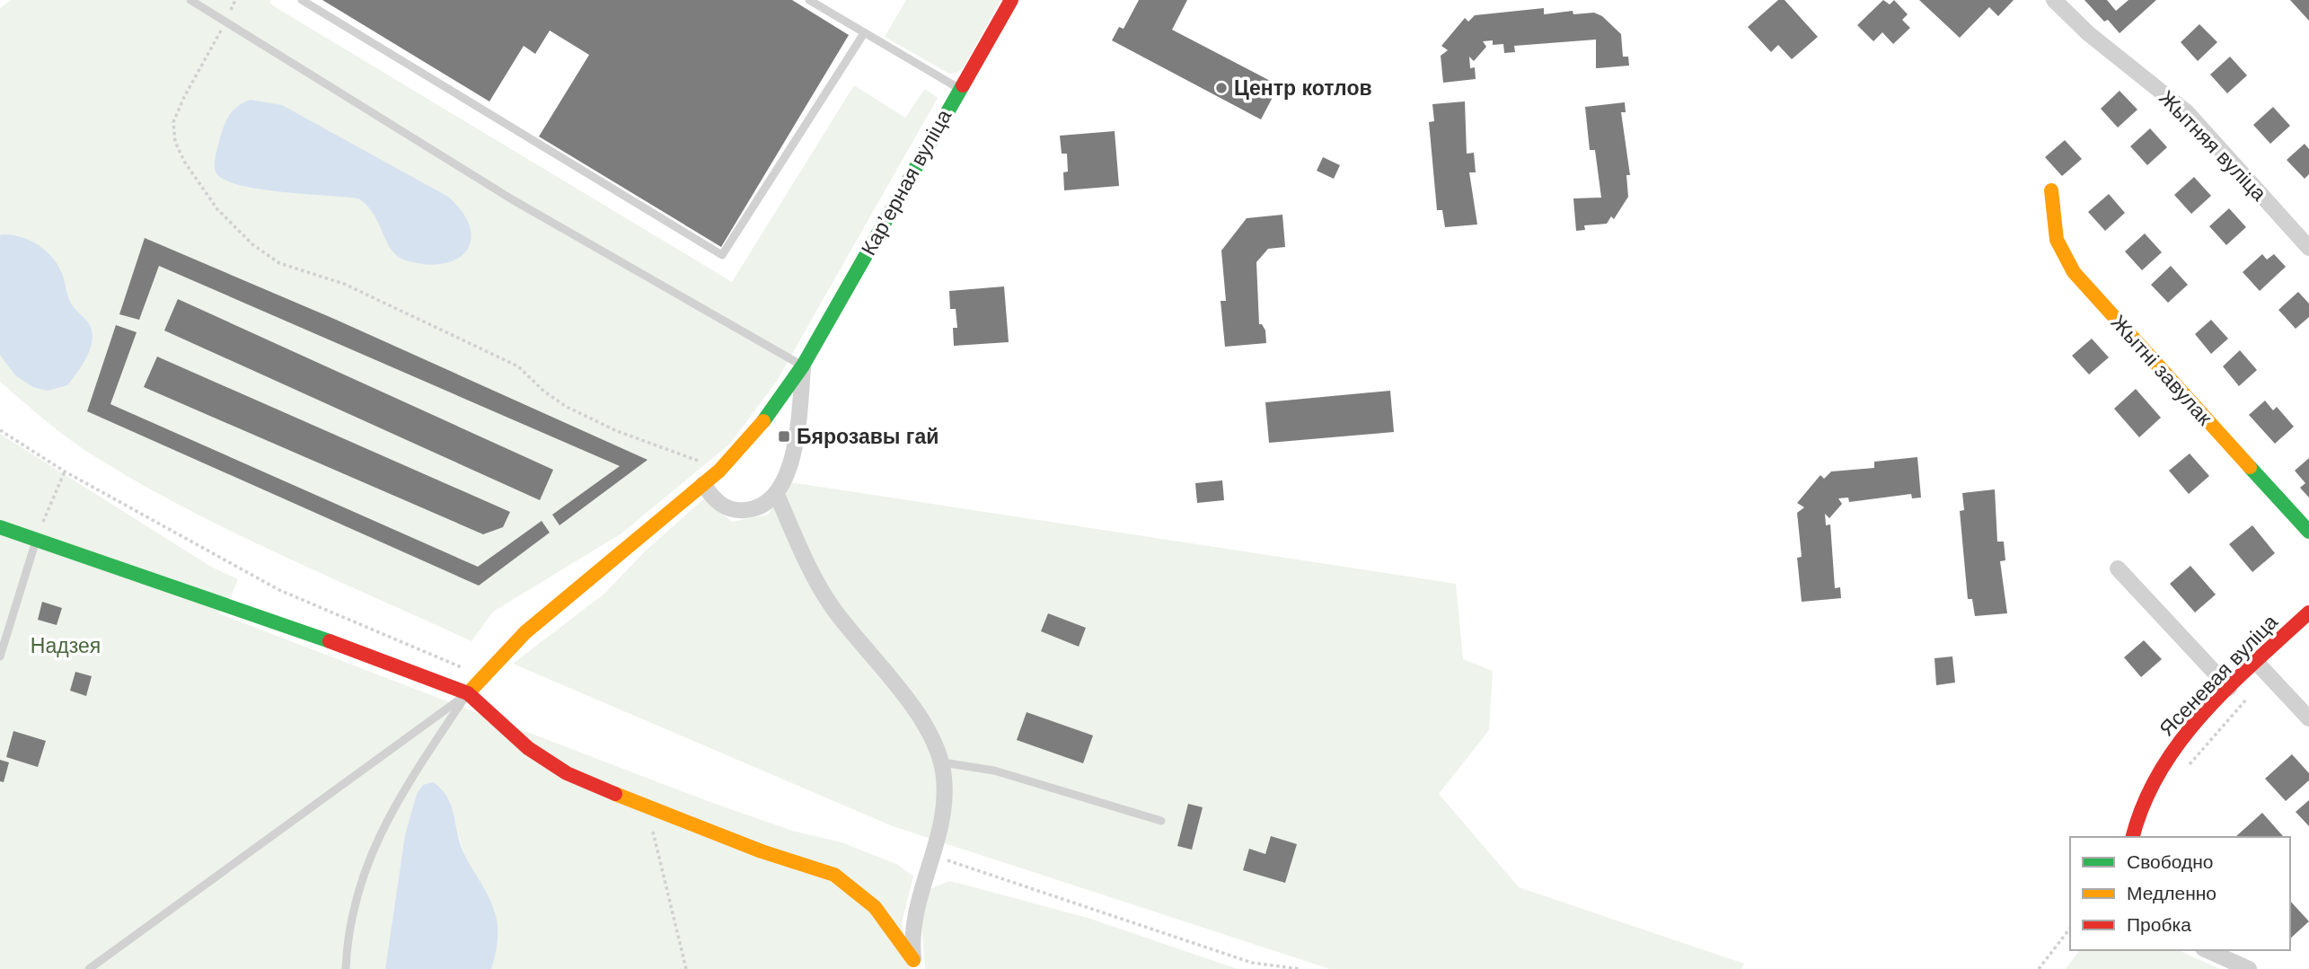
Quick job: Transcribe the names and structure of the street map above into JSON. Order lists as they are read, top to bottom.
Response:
{
  "streets": {
    "street": [
      "Жытняя вуліца",
      "Карʼерная вуліца",
      "Жытні завулак",
      "Ясеневая вуліца"
    ]
  },
  "parks": ["Надзея"],
  "places": {
    "other": ["Центр котлов"],
    "transit": ["Бярозавы гай"]
  },
  "legend": ["Свободно", "Медленно", "Пробка"]
}
